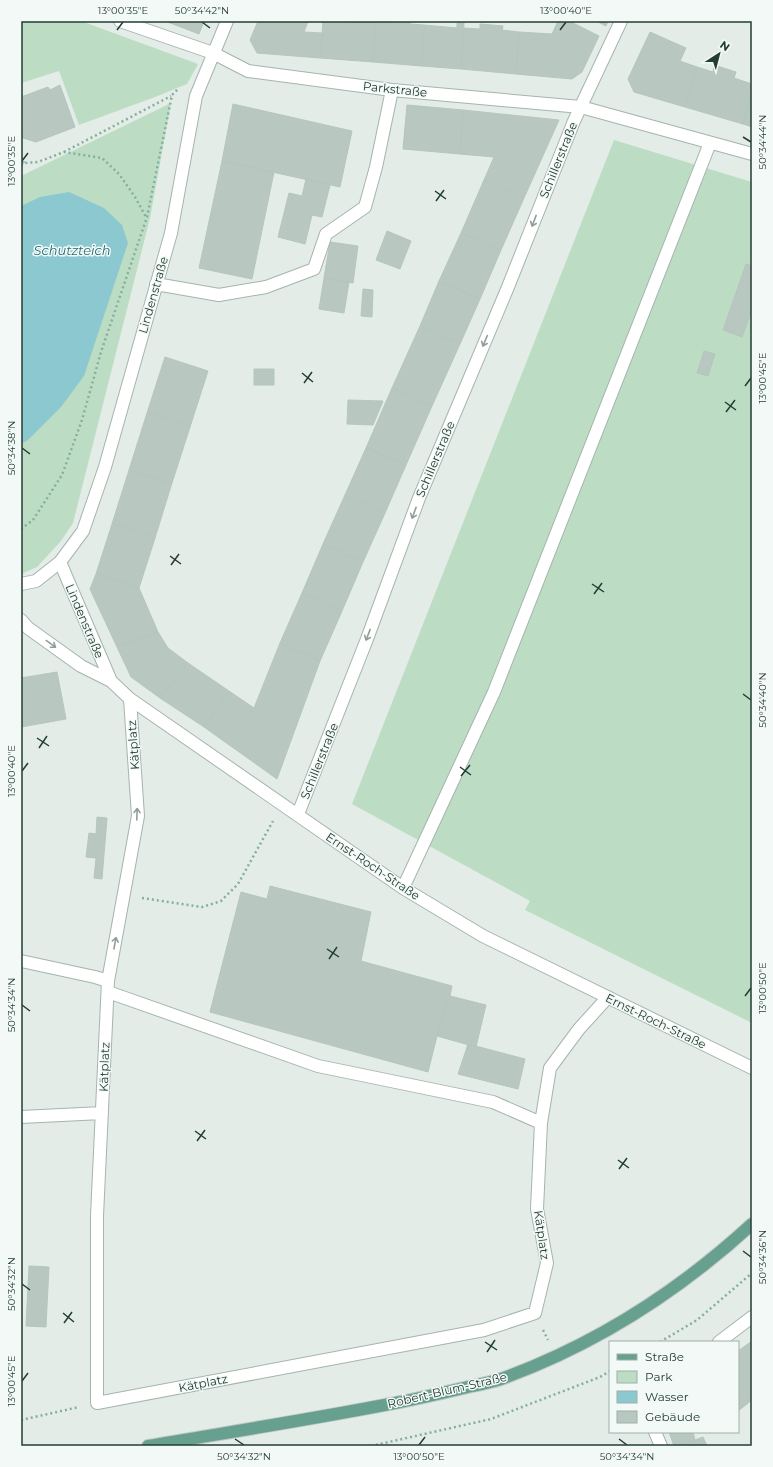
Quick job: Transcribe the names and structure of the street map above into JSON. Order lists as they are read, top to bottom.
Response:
{
  "streets": {
    "main road": ["Robert-Blum-Straße"],
    "street": [
      "Parkstraße",
      "Schillerstraße",
      "Lindenstraße",
      "Kätplatz",
      "Ernst-Roch-Straße"
    ]
  },
  "crossings": [
    ["Parkstraße", "Schillerstraße"],
    ["Parkstraße", "Lindenstraße"],
    ["Schillerstraße", "Ernst-Roch-Straße"],
    ["Lindenstraße", "Ernst-Roch-Straße"],
    ["Kätplatz", "Ernst-Roch-Straße"]
  ],
  "one_way": ["Schillerstraße"],
  "water": ["Schutzteich"],
  "legend": [
    "Straße",
    "Park",
    "Wasser",
    "Gebäude"
  ],
  "north": "top right",
  "coordinates": [
    "13°00'35\"E",
    "50°34'42\"N",
    "13°00'40\"E",
    "50°34'44\"N",
    "13°00'45\"E",
    "50°34'38\"N",
    "50°34'40\"N",
    "13°00'50\"E",
    "50°34'34\"N",
    "50°34'36\"N",
    "50°34'32\"N"
  ]
}
